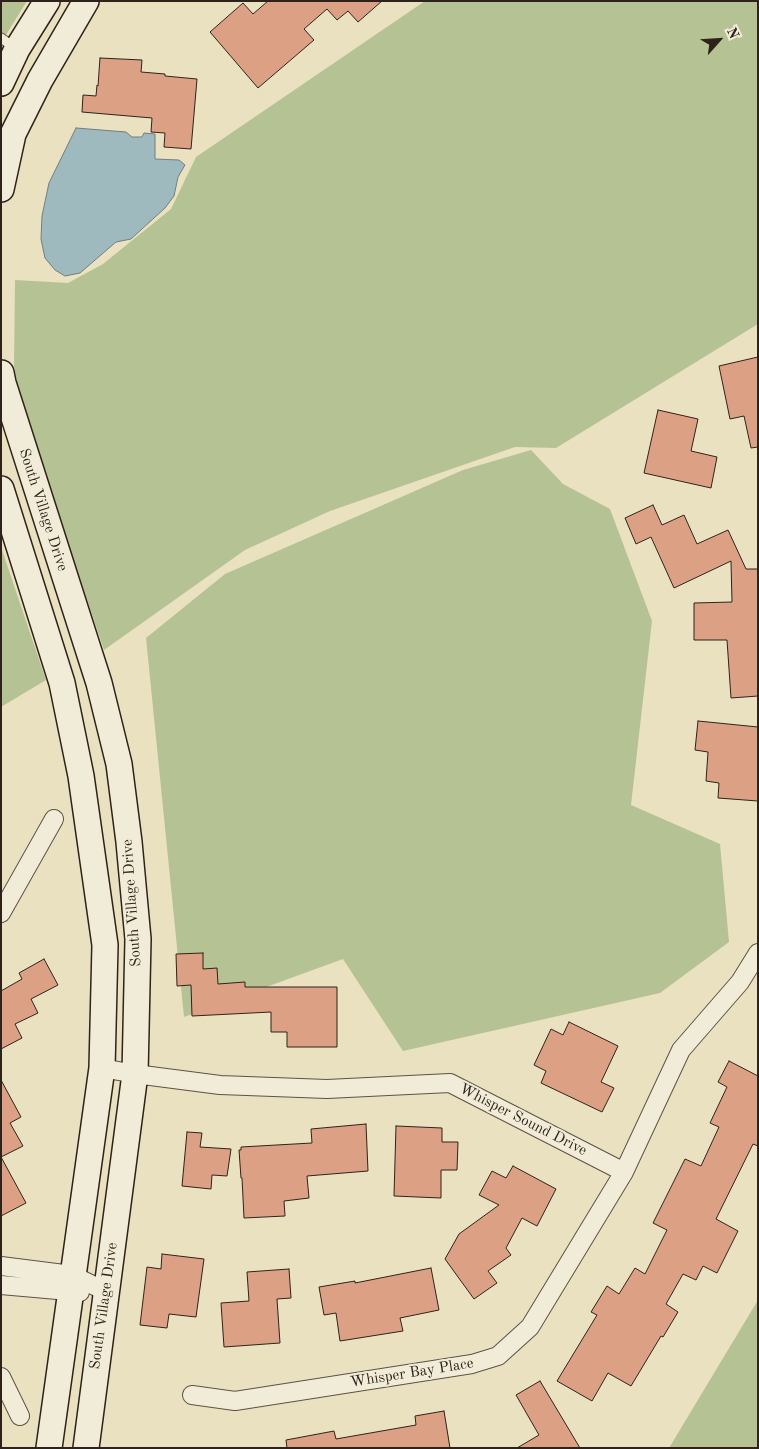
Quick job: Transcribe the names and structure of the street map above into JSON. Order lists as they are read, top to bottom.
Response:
{
  "streets": {
    "street": ["South Village Drive", "Whisper Sound Drive", "Whisper Bay Place"]
  },
  "crossings": [
    ["South Village Drive", "Whisper Sound Drive"],
    ["Whisper Sound Drive", "Whisper Bay Place"]
  ],
  "north": "top right"
}
